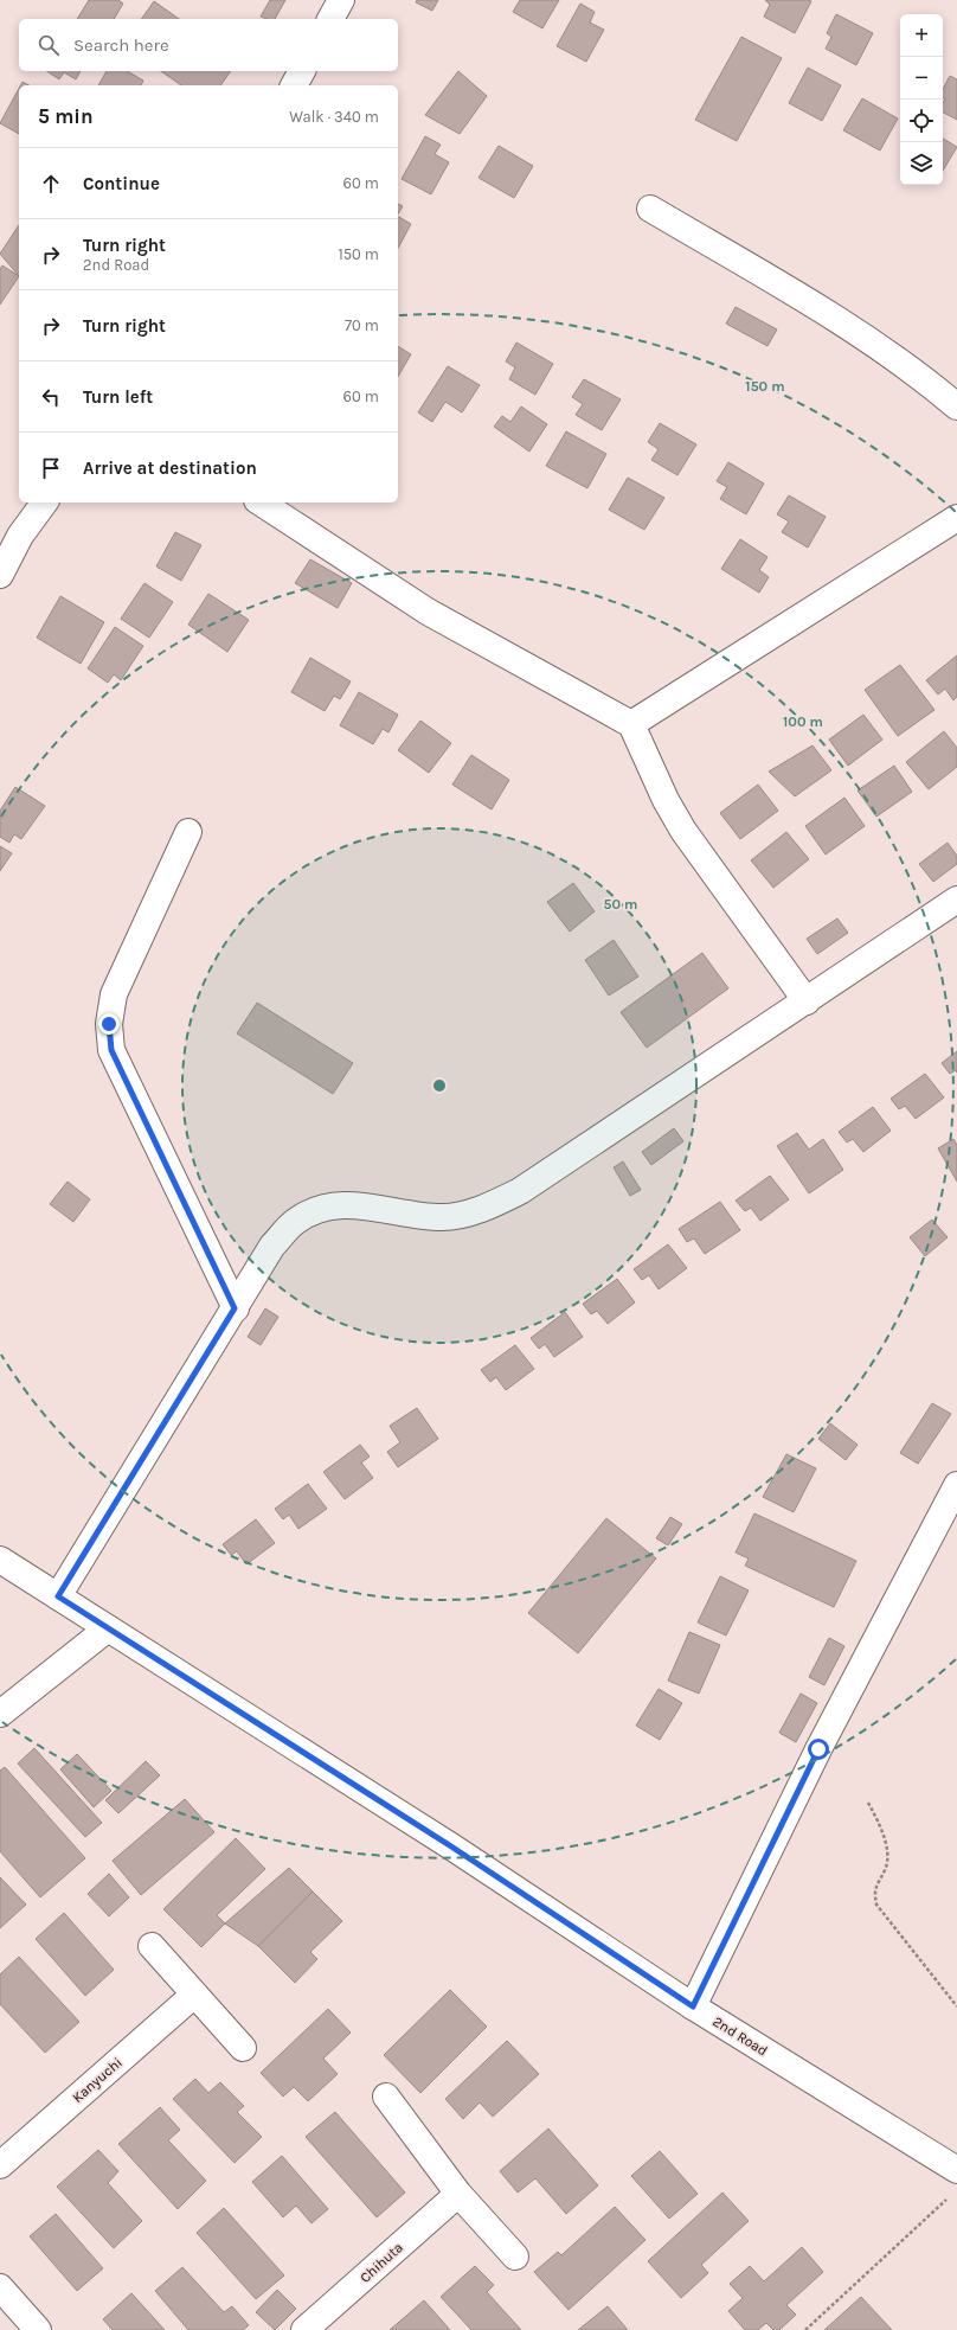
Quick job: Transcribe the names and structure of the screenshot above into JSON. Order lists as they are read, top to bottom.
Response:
{
  "streets": {
    "street": ["2nd Road", "Kanyuchi", "Chihuta"]
  },
  "page": {
    "map_buttons": ["+", "−"],
    "search": "Search here",
    "heading": ["5 min", "Walk · 340 m"],
    "list": [
      ["Continue", "60 m"],
      ["Turn right", "2nd Road", "150 m"],
      ["Turn right", "70 m"],
      ["Turn left", "60 m"],
      "Arrive at destination"
    ]
  },
  "rings": ["150 m", "100 m", "50 m"]
}
